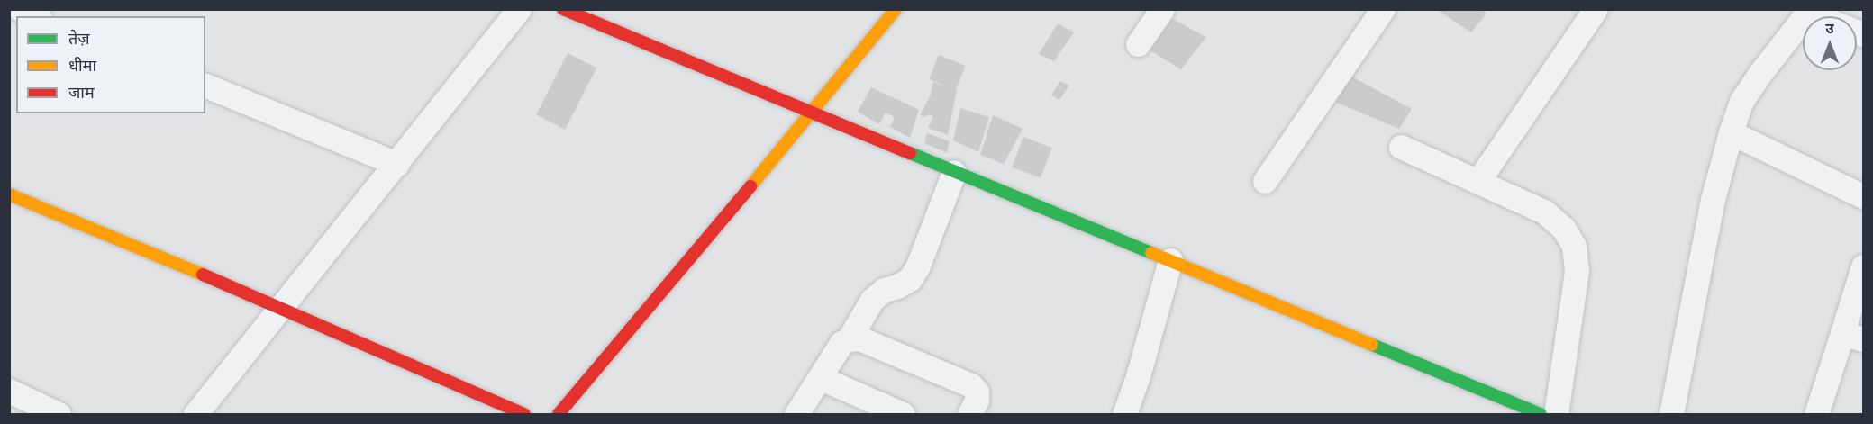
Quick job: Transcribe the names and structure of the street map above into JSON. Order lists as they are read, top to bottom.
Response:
{
  "legend": ["तेज़", "धीमा", "जाम"],
  "north": "top"
}
